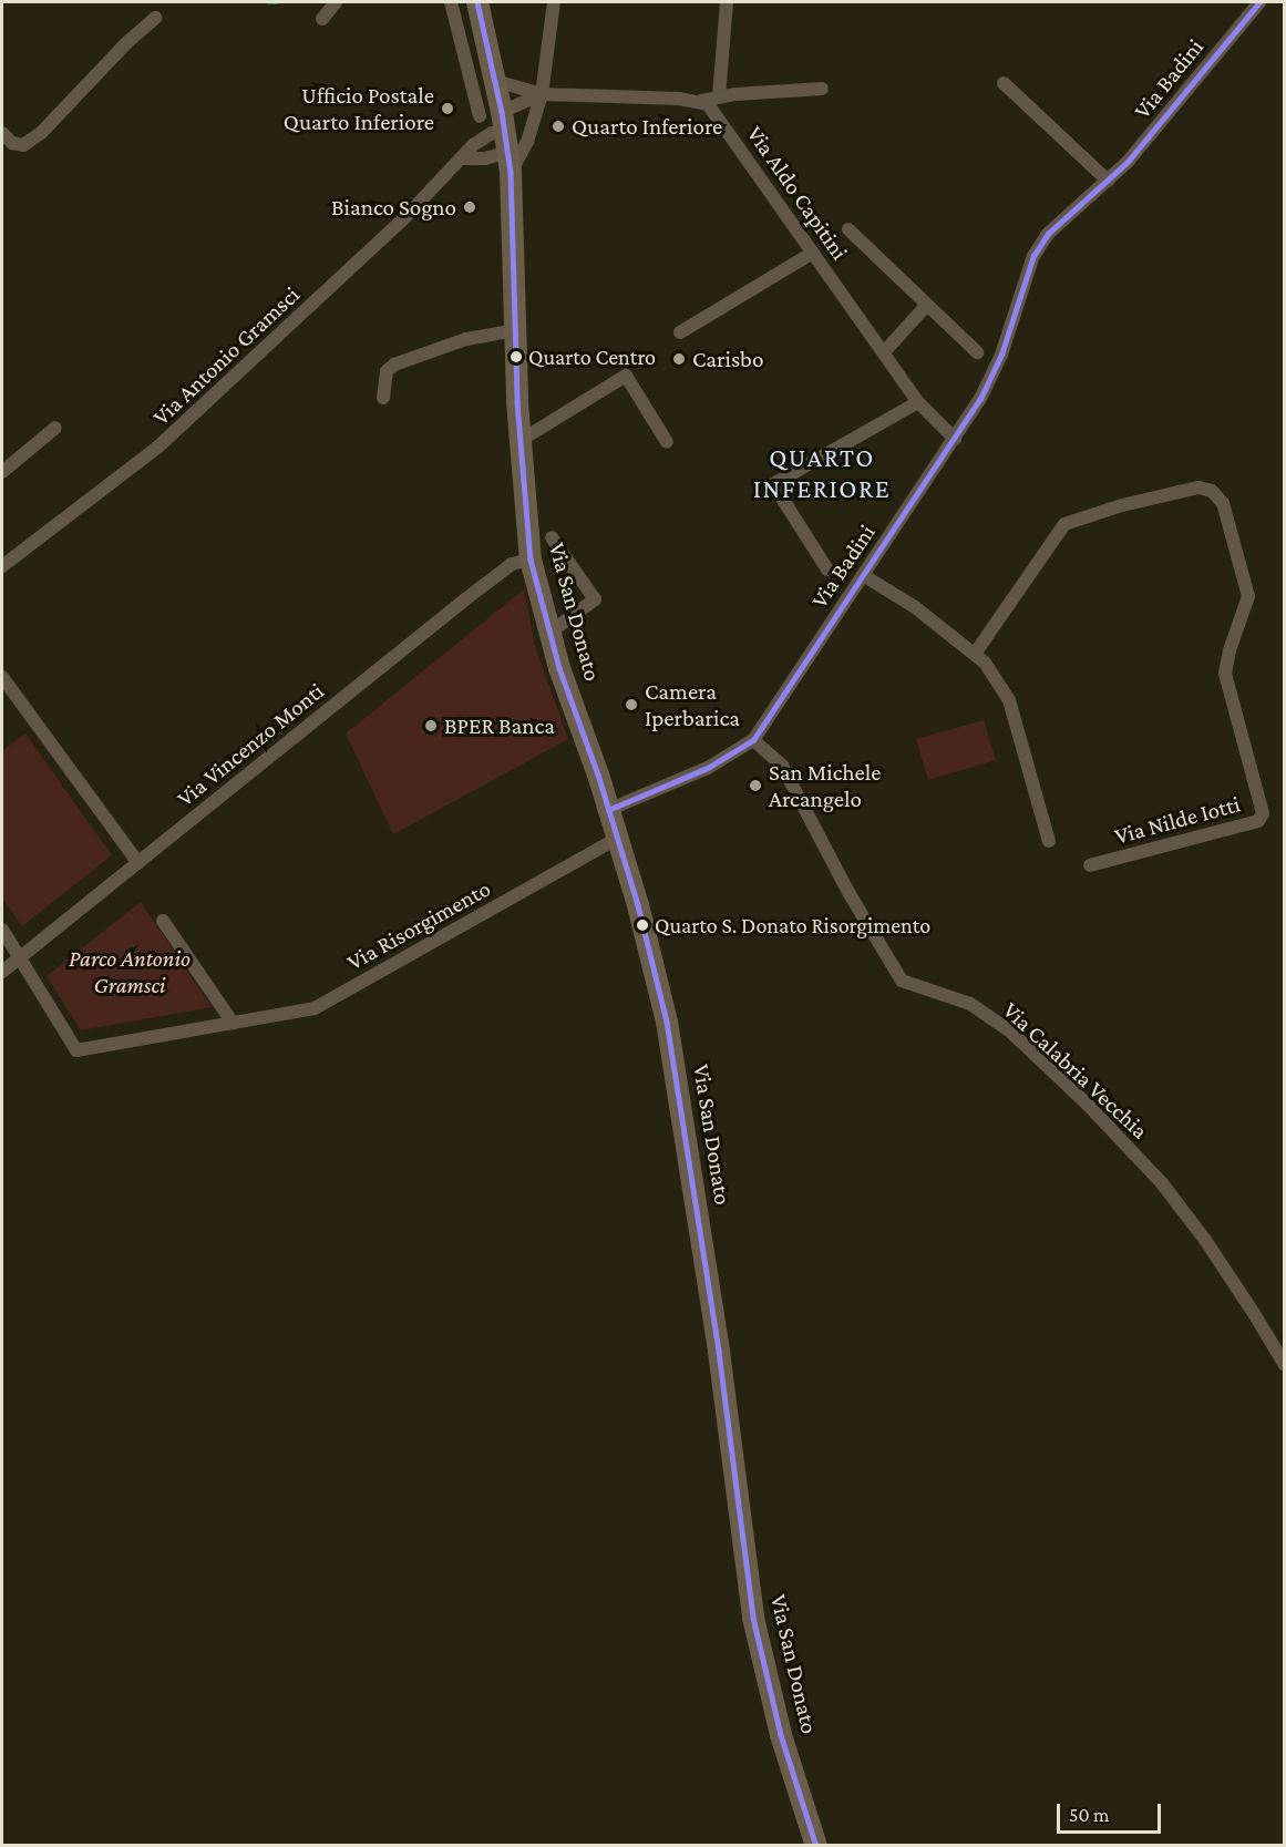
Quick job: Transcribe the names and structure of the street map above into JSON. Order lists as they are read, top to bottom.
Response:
{
  "streets": {
    "main road": ["Via San Donato"],
    "street": [
      "Via Badini",
      "Via Aldo Capitini",
      "Via Antonio Gramsci",
      "Via Vincenzo Monti",
      "Via Nilde Iotti",
      "Via Risorgimento",
      "Via Calabria Vecchia"
    ]
  },
  "crossings": [
    ["Via Badini", "Via Aldo Capitini"],
    ["Via Badini", "Via San Donato"],
    ["Via Badini", "Via Calabria Vecchia"],
    ["Via Antonio Gramsci", "Via San Donato"],
    ["Via San Donato", "Via Vincenzo Monti"],
    ["Via San Donato", "Via Risorgimento"],
    ["Via Vincenzo Monti", "Via Risorgimento"]
  ],
  "districts": ["QUARTO INFERIORE"],
  "parks": ["Parco Antonio Gramsci"],
  "places": [
    "Ufficio Postale Quarto Inferiore",
    "Quarto Inferiore",
    "Bianco Sogno",
    "Quarto Centro",
    "Carisbo",
    "Camera Iperbarica",
    "BPER Banca",
    "San Michele Arcangelo",
    "Quarto S. Donato Risorgimento"
  ],
  "scale_bar": "50 m"
}
